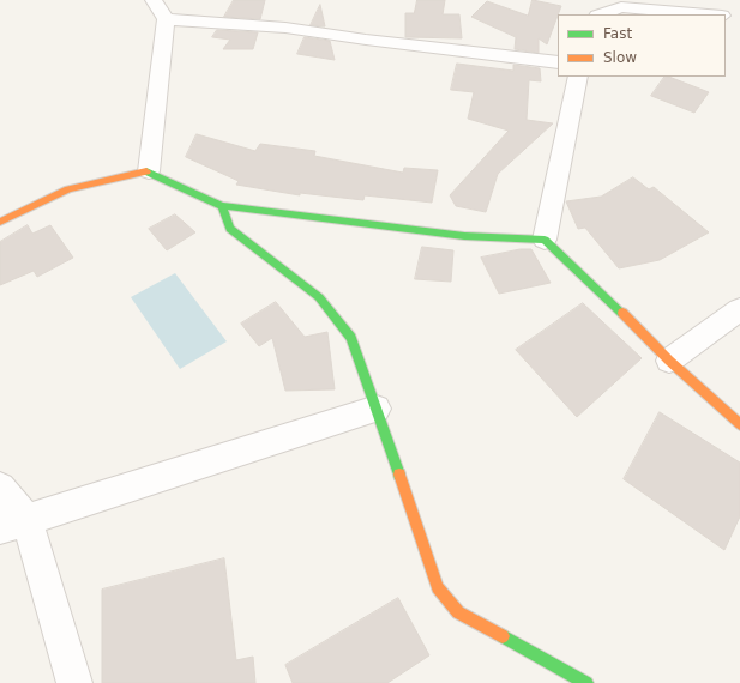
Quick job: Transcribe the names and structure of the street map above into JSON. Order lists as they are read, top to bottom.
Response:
{
  "legend": ["Fast", "Slow"]
}
